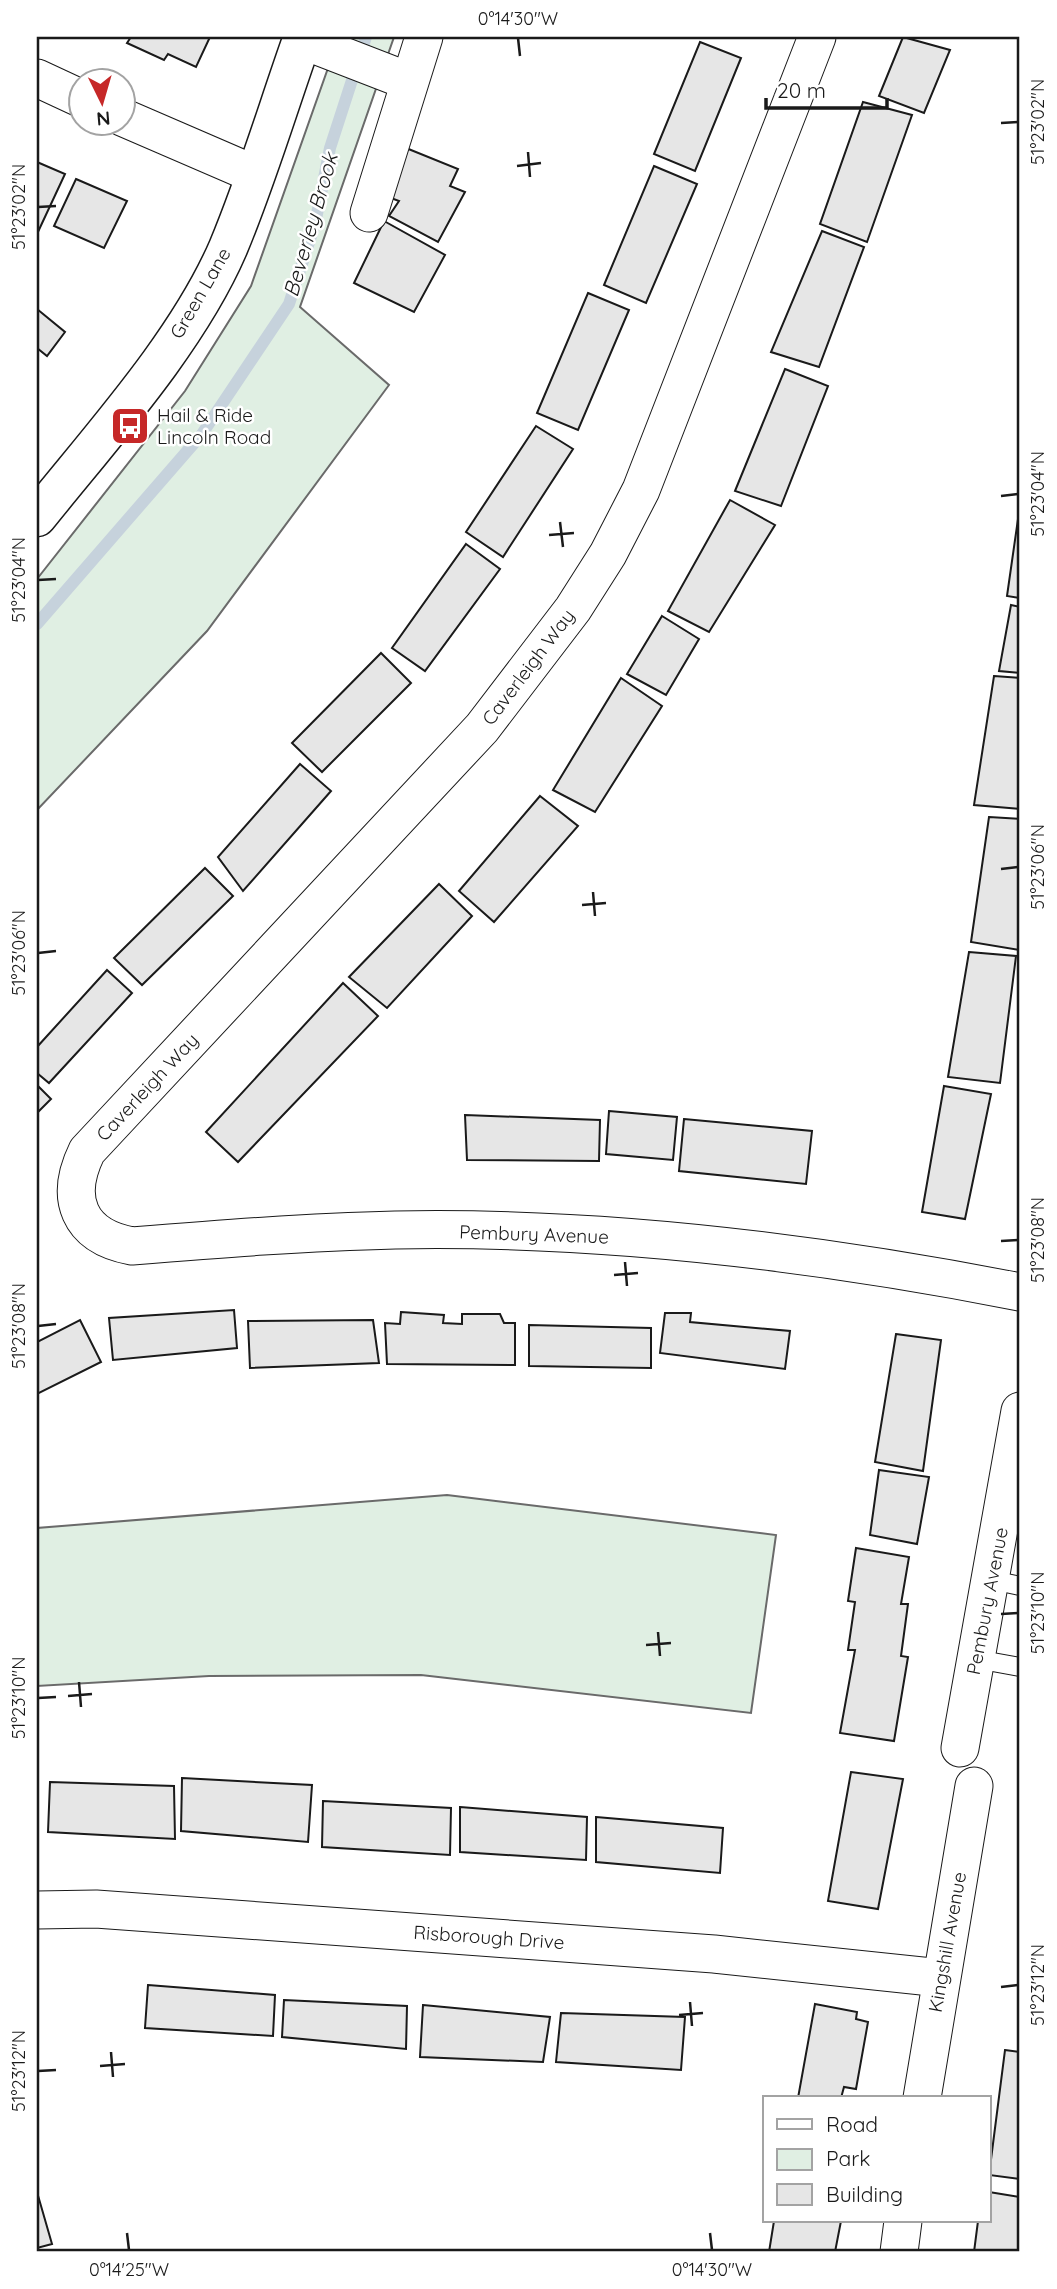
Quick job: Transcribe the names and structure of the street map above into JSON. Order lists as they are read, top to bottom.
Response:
{
  "streets": {
    "street": [
      "Green Lane",
      "Caverleigh Way",
      "Pembury Avenue",
      "Risborough Drive",
      "Kingshill Avenue"
    ]
  },
  "crossings": [
    ["Caverleigh Way", "Pembury Avenue"],
    ["Risborough Drive", "Kingshill Avenue"]
  ],
  "water": ["Beverley Brook"],
  "places": {
    "bus stop": ["Hail & Ride Lincoln Road"]
  },
  "legend": ["Road", "Park", "Building"],
  "scale_bar": "20 m",
  "north": "bottom",
  "coordinates": [
    "0°14'30\"W",
    "51°23'02\"N",
    "51°23'04\"N",
    "51°23'06\"N",
    "51°23'08\"N",
    "51°23'10\"N",
    "51°23'12\"N",
    "0°14'25\"W"
  ]
}
